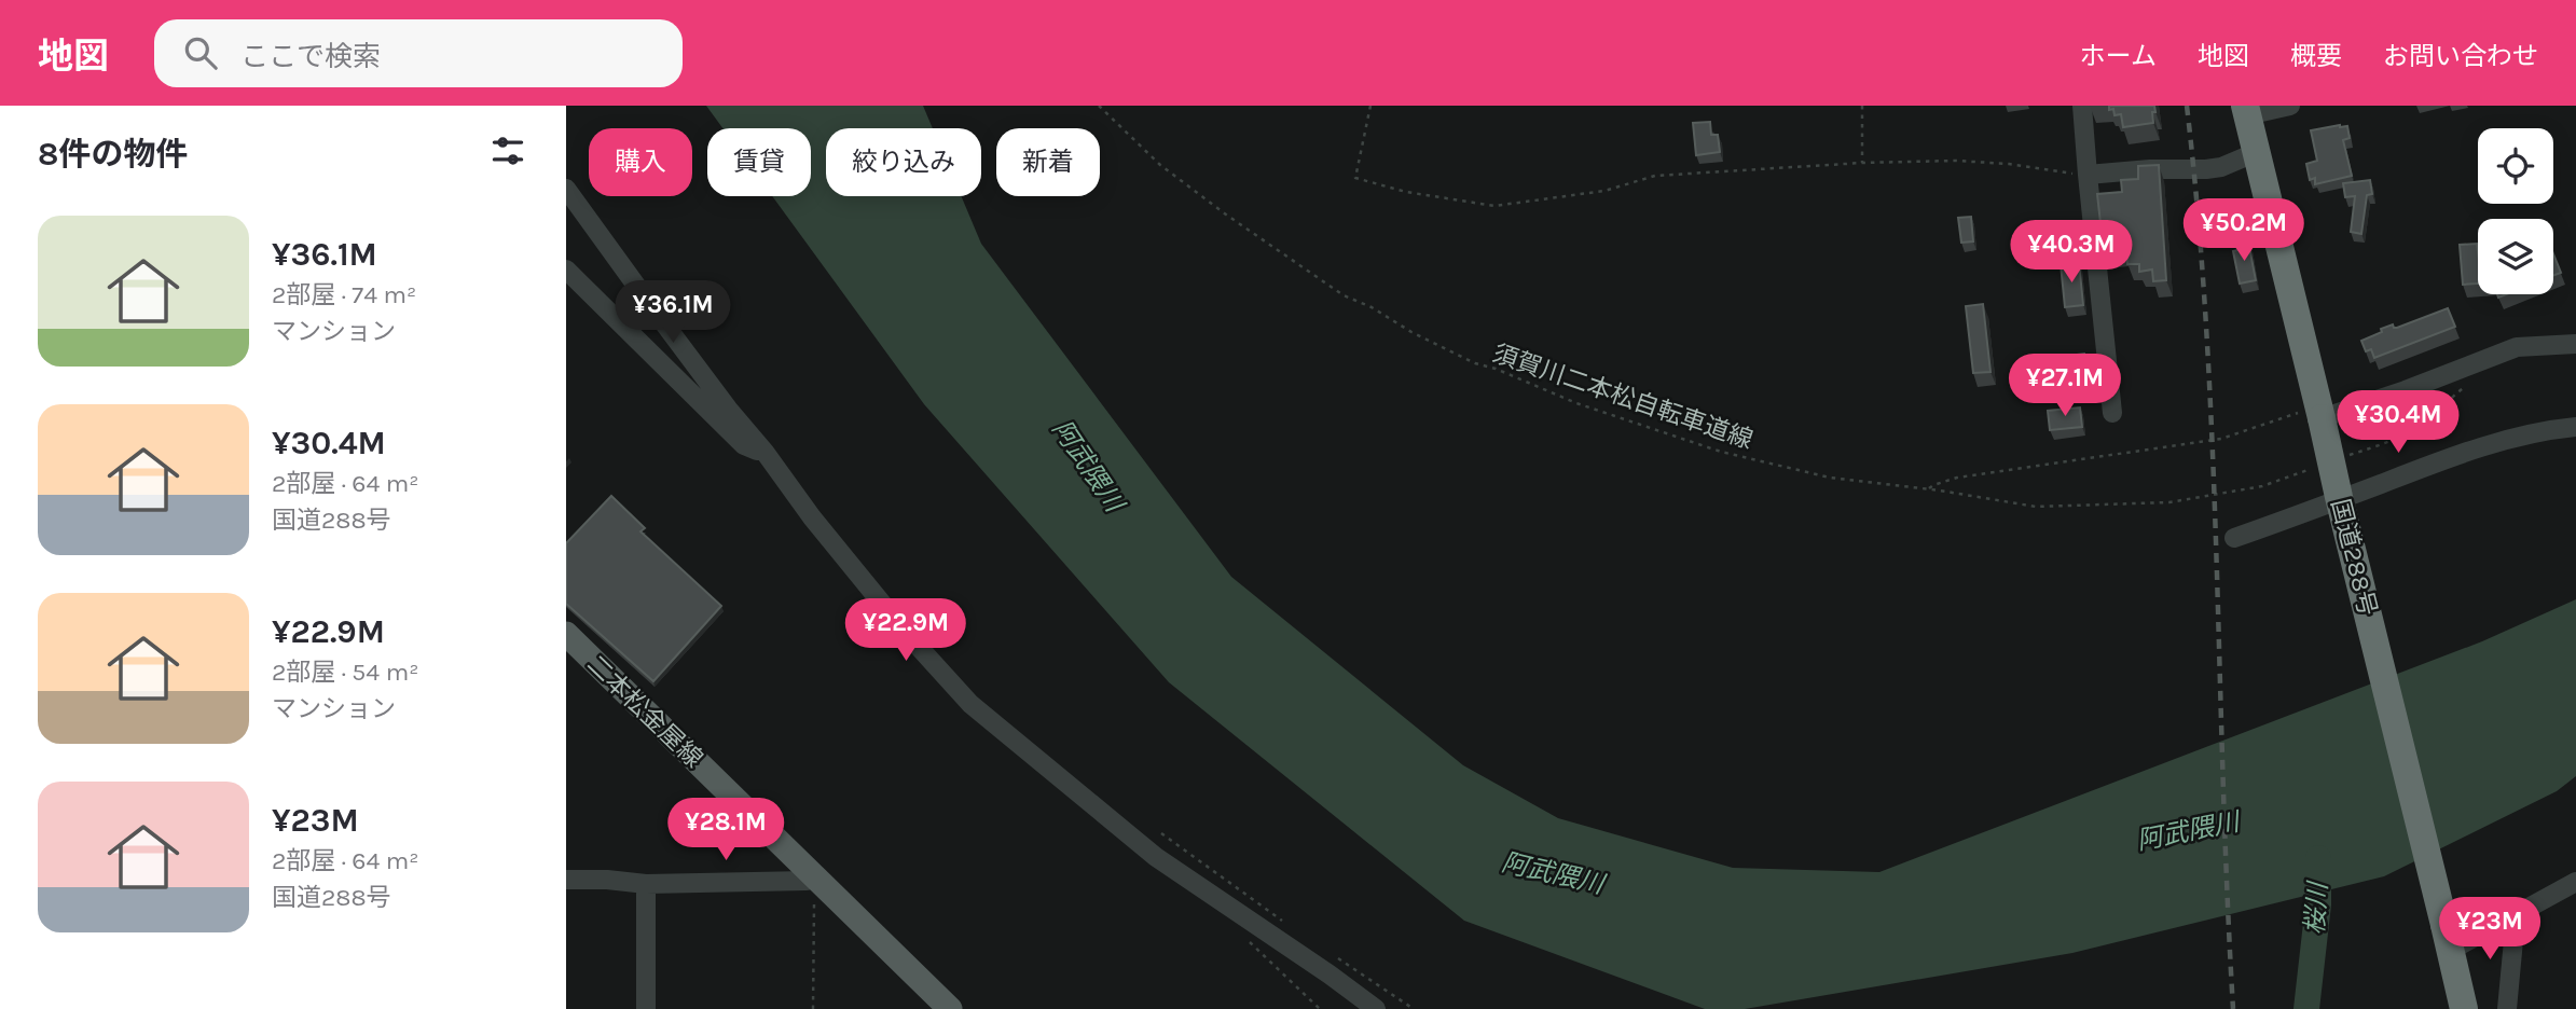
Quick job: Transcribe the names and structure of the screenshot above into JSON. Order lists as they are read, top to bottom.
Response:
{
  "streets": {
    "highway": ["国道288号"],
    "main road": ["二本松金屋線"],
    "path": ["須賀川二本松自転車道線"]
  },
  "water": ["阿武隈川", "桜川"],
  "page": {
    "header": "地図",
    "search": "ここで検索",
    "nav": [
      "ホーム",
      "地図",
      "概要",
      "お問い合わせ"
    ],
    "heading": "8件の物件",
    "chip": [
      "購入",
      "賃貸",
      "絞り込み",
      "新着"
    ],
    "list": [
      {
        "name": "¥36.1M",
        "note": "2部屋 · 74 m² · マンション"
      },
      {
        "name": "¥30.4M",
        "note": "2部屋 · 64 m² · 国道288号"
      },
      {
        "name": "¥22.9M",
        "note": "2部屋 · 54 m² · マンション"
      },
      {
        "name": "¥23M",
        "note": "2部屋 · 64 m² · 国道288号"
      }
    ],
    "price": [
      "¥50.2M",
      "¥40.3M",
      "¥36.1M",
      "¥27.1M",
      "¥30.4M",
      "¥22.9M",
      "¥28.1M",
      "¥23M"
    ]
  }
}
